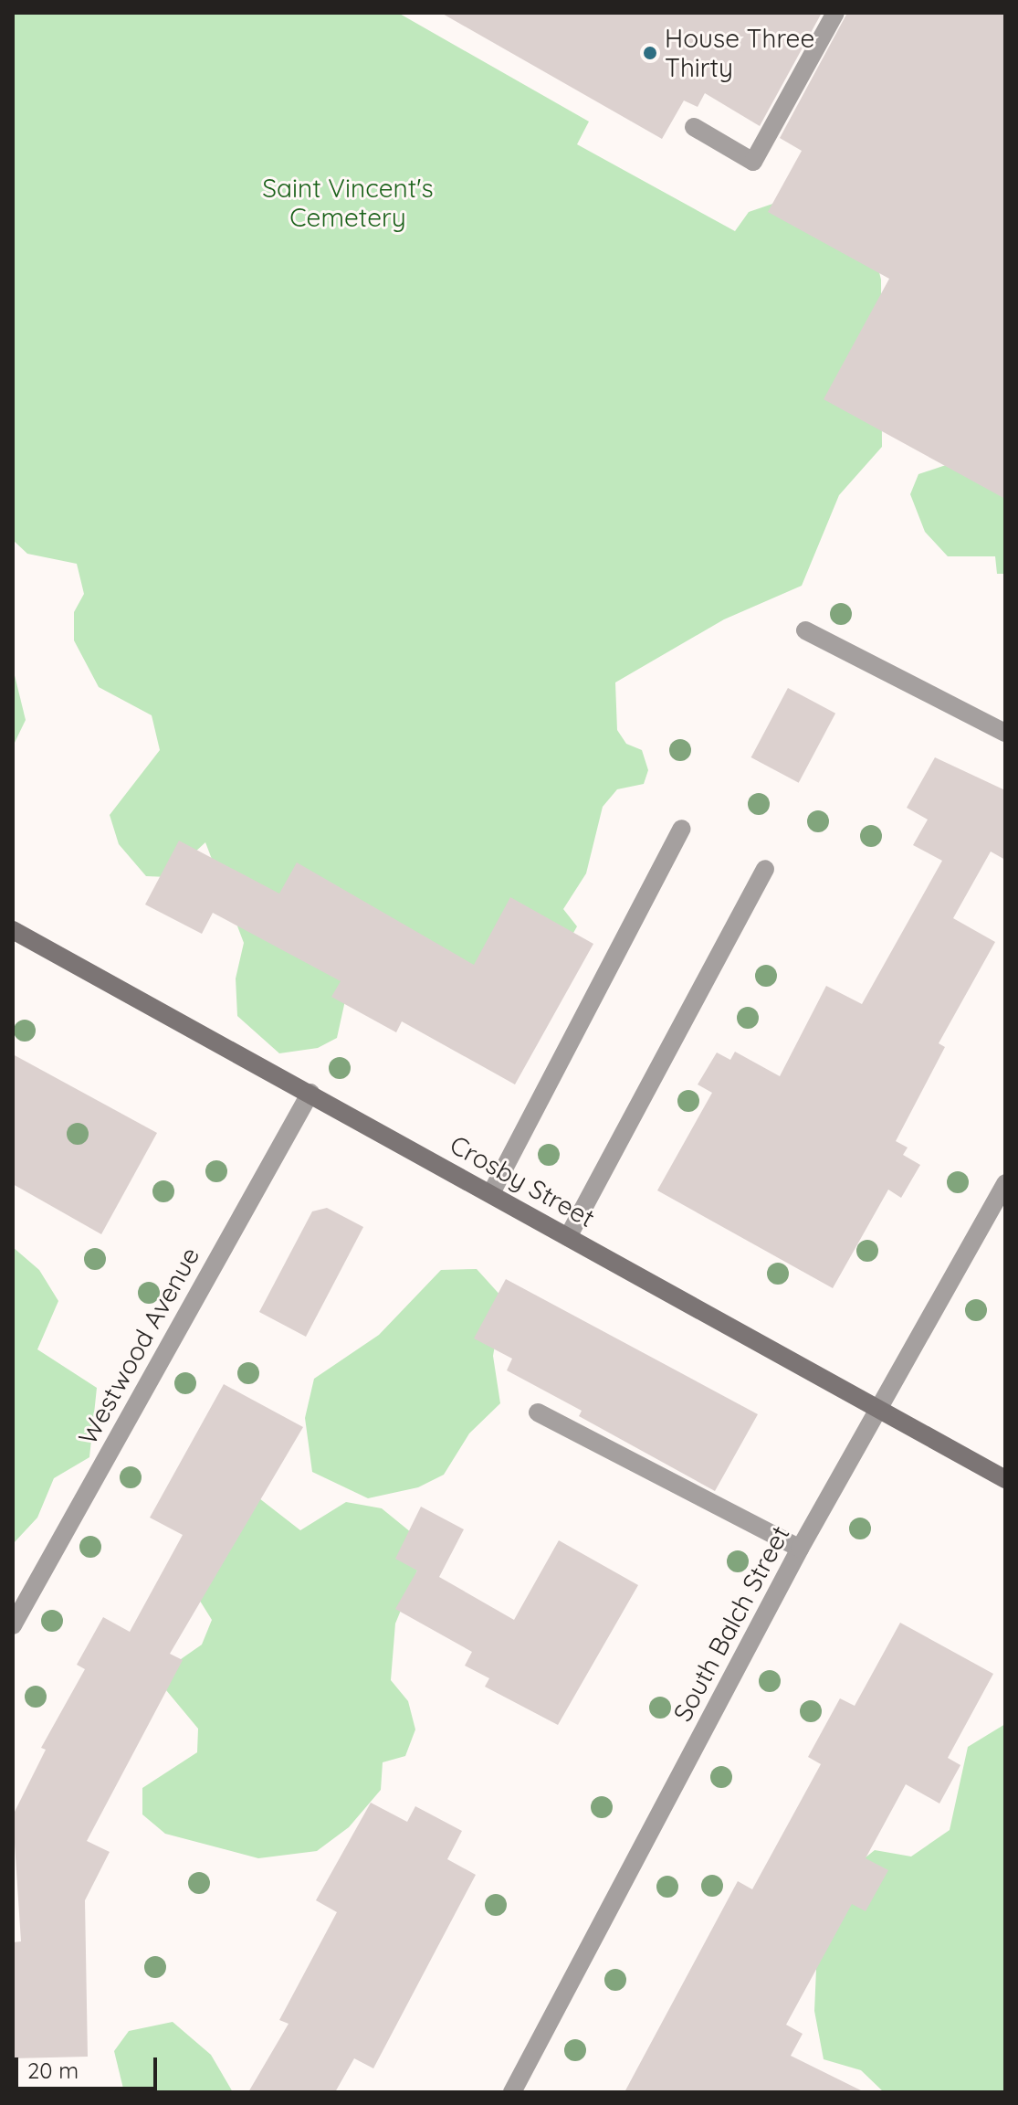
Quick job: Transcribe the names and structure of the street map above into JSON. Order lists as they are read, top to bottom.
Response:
{
  "streets": {
    "street": ["Crosby Street", "Westwood Avenue", "South Balch Street"]
  },
  "crossings": [
    ["Crosby Street", "Westwood Avenue"],
    ["Crosby Street", "South Balch Street"]
  ],
  "parks": ["Saint Vincent's Cemetery"],
  "places": ["House Three Thirty"],
  "scale_bar": "20 m"
}
